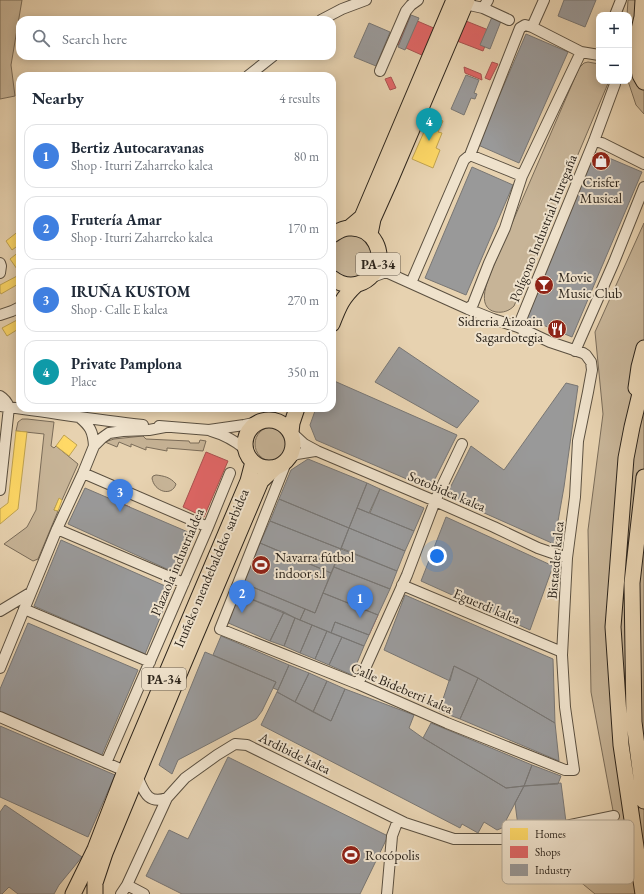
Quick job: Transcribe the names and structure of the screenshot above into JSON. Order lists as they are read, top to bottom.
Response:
{
  "streets": {
    "highway": ["PA-34", "Iruñeko mendebaldeko sarbidea"],
    "street": [
      "Polígono Industrial Iruregaña",
      "Sotobidea kalea",
      "Bistaeder kalea",
      "Plazaola industrialdea",
      "Eguerdi kalea",
      "Calle Bideberri kalea",
      "Ardibide kalea"
    ]
  },
  "crossings": [
    ["Sotobidea kalea", "Bistaeder kalea"],
    ["Sotobidea kalea", "Iruñeko mendebaldeko sarbidea"],
    ["Sotobidea kalea", "Calle Bideberri kalea"],
    ["Bistaeder kalea", "Eguerdi kalea"],
    ["Bistaeder kalea", "Calle Bideberri kalea"],
    ["Iruñeko mendebaldeko sarbidea", "Calle Bideberri kalea"]
  ],
  "places": {
    "shop": ["Crisfer Musical"],
    "bar": ["Movie Music Club"],
    "restaurant": ["Sidreria Aizoain Sagardotegia"],
    "sports": ["Navarra fútbol indoor s.l", "Rocópolis"]
  },
  "legend": ["Homes", "Shops", "Industry"],
  "page": {
    "map_buttons": ["+", "−"],
    "search": "Search here",
    "heading": ["Nearby", "4 results"],
    "pins": [
      "4",
      "3",
      "2",
      "1"
    ],
    "list": [
      {
        "mark": "1",
        "name": "Bertiz Autocaravanas",
        "note": "Shop · Iturri Zaharreko kalea",
        "value": "80 m"
      },
      {
        "mark": "2",
        "name": "Frutería Amar",
        "note": "Shop · Iturri Zaharreko kalea",
        "value": "170 m"
      },
      {
        "mark": "3",
        "name": "IRUÑA KUSTOM",
        "note": "Shop · Calle E kalea",
        "value": "270 m"
      },
      {
        "mark": "4",
        "name": "Private Pamplona",
        "note": "Place",
        "value": "350 m"
      }
    ]
  }
}
